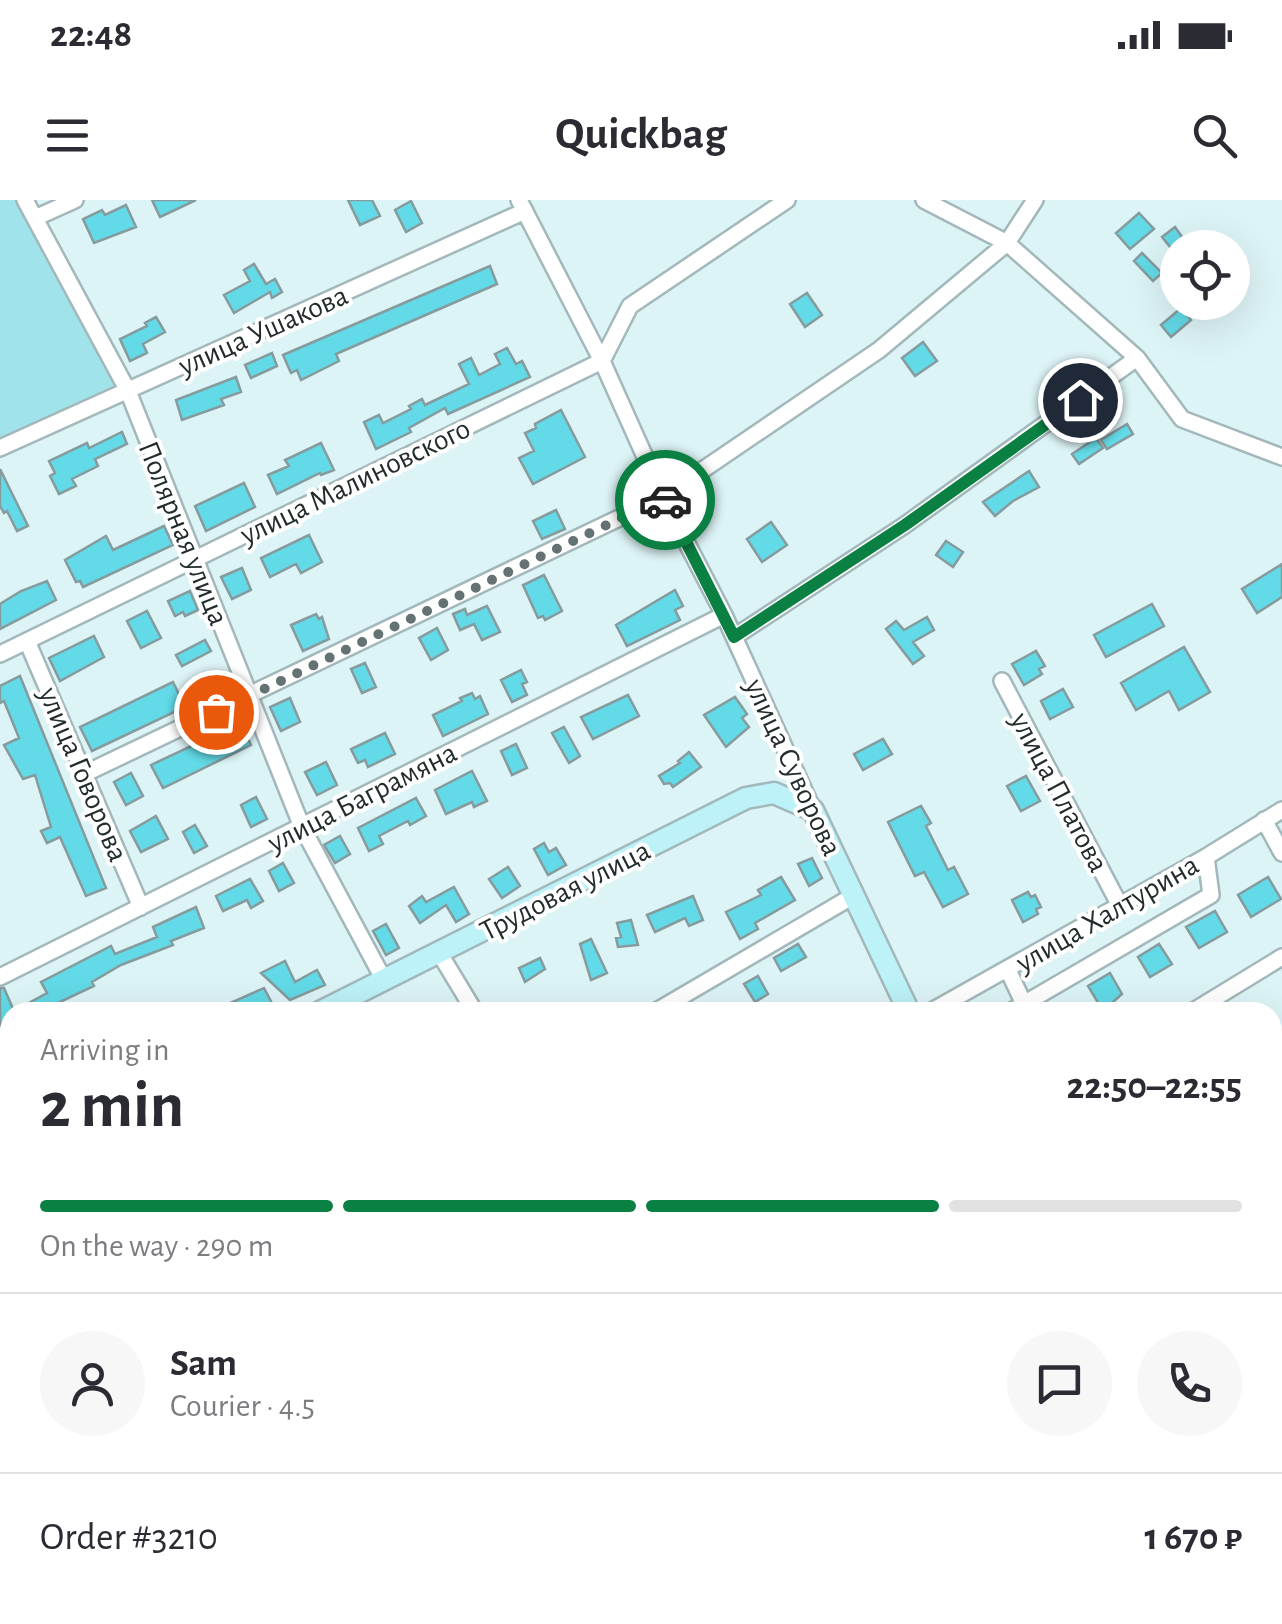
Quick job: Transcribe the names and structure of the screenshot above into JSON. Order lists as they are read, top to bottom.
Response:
{
  "streets": {
    "main road": ["улица Суворова", "Трудовая улица"],
    "street": [
      "улица Ушакова",
      "улица Малиновского",
      "Полярная улица",
      "улица Говорова",
      "улица Платова",
      "улица Баграмяна",
      "улица Халтурина"
    ]
  },
  "crossings": [
    ["улица Ушакова", "Полярная улица"],
    ["улица Ушакова", "улица Суворова"],
    ["улица Малиновского", "Полярная улица"],
    ["улица Малиновского", "улица Суворова"],
    ["улица Малиновского", "улица Говорова"],
    ["Полярная улица", "улица Баграмяна"],
    ["Полярная улица", "Трудовая улица"],
    ["улица Суворова", "улица Баграмяна"],
    ["улица Суворова", "Трудовая улица"],
    ["улица Говорова", "улица Баграмяна"],
    ["улица Платова", "улица Халтурина"]
  ],
  "page": {
    "status": "22:48",
    "header": "Quickbag",
    "heading": ["2 min", "Arriving in", "22:50–22:55"],
    "panel": [
      "Sam",
      "Courier · 4.5",
      "Order #3210",
      "1 670 ₽"
    ],
    "bar": "On the way · 290 m"
  }
}
